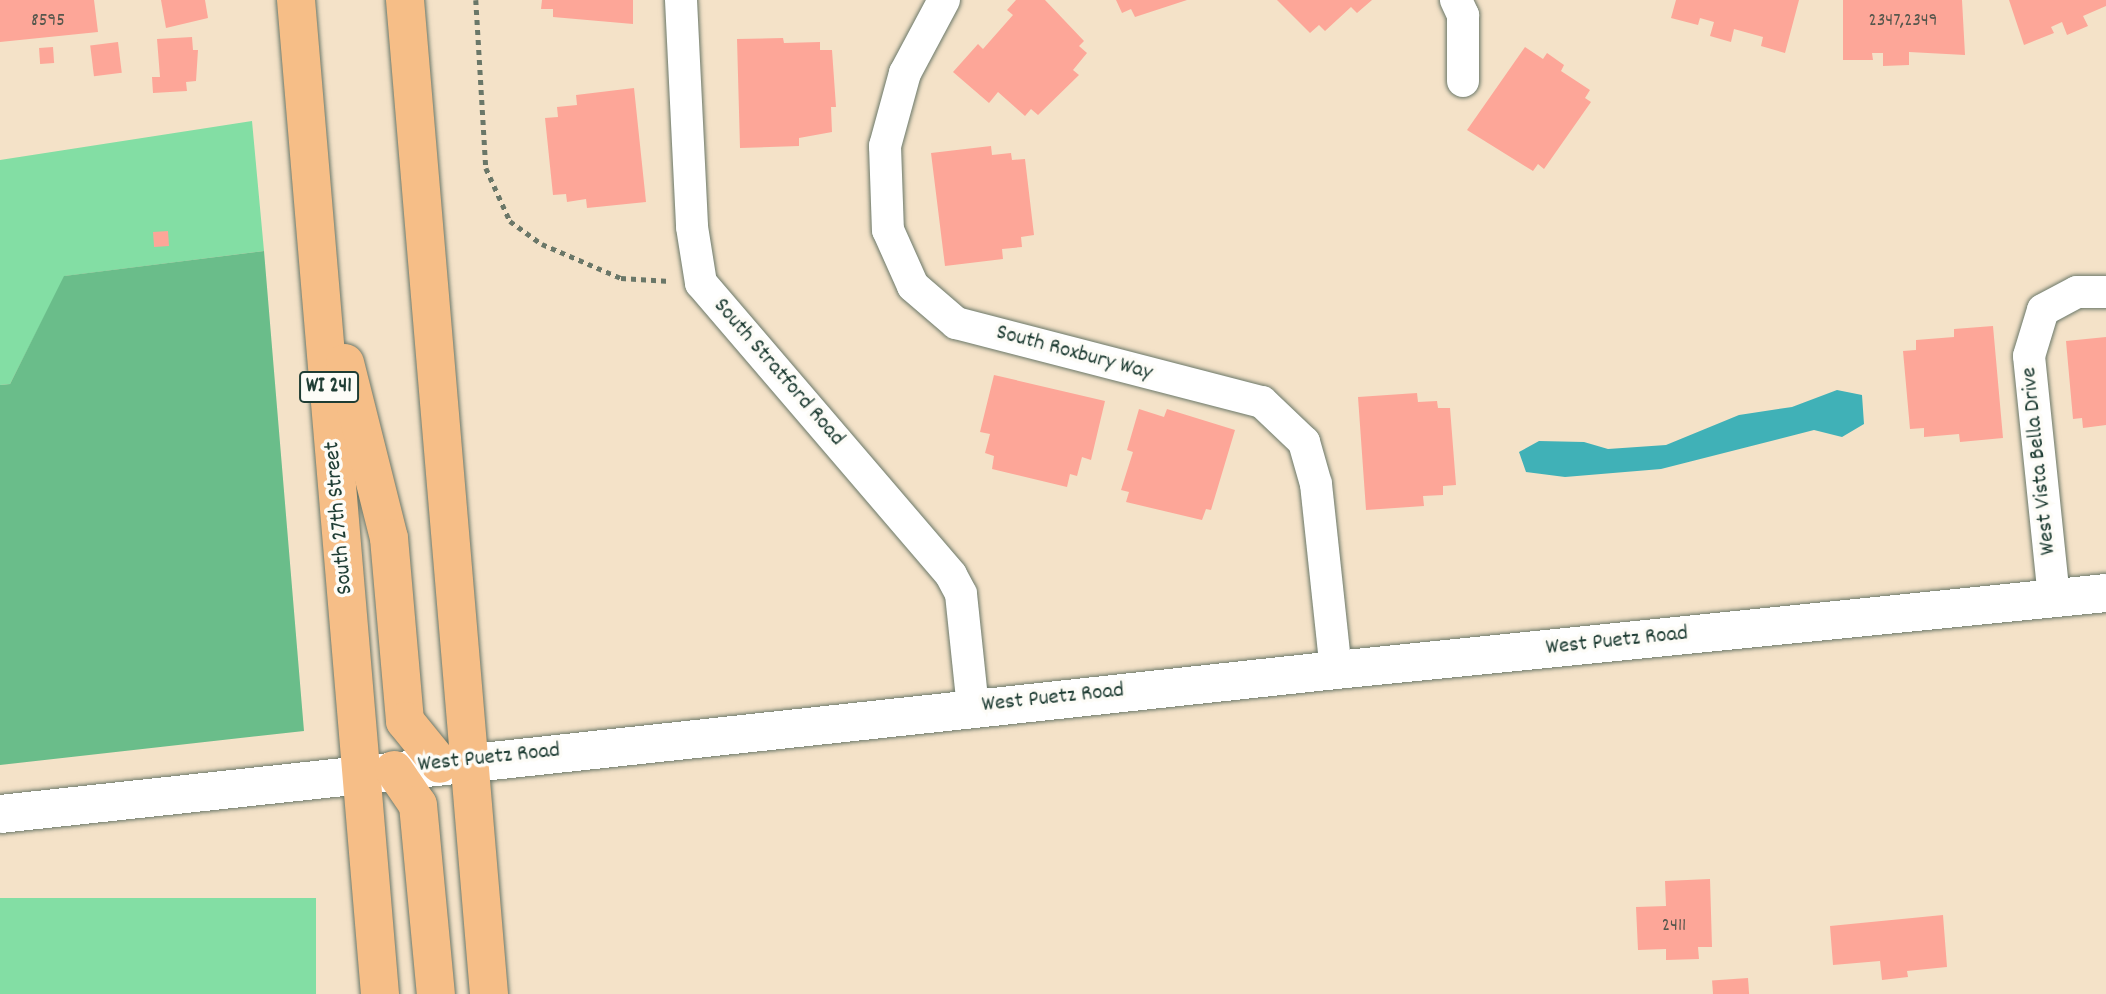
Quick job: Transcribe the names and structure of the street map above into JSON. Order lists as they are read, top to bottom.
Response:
{
  "streets": {
    "main road": ["WI 241", "South 27th Street"],
    "street": [
      "South Roxbury Way",
      "South Stratford Road",
      "West Vista Bella Drive",
      "West Puetz Road"
    ]
  },
  "crossings": [
    ["South Roxbury Way", "West Puetz Road"],
    ["South Stratford Road", "West Puetz Road"],
    ["West Vista Bella Drive", "West Puetz Road"],
    ["South 27th Street", "West Puetz Road"]
  ],
  "house_numbers": ["8595", "2347,2349", "2411"]
}
